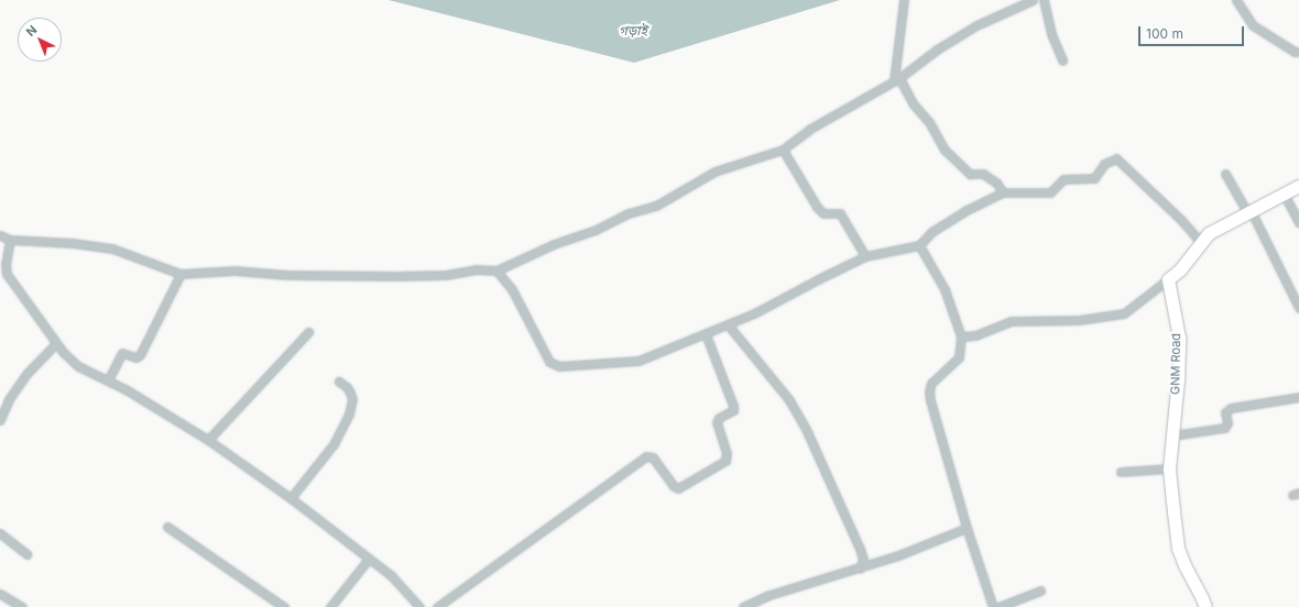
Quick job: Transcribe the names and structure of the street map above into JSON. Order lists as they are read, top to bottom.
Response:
{
  "streets": {
    "street": ["GNM Road"]
  },
  "water": ["গড়াই"],
  "scale_bar": "100 m",
  "north": "top left"
}
